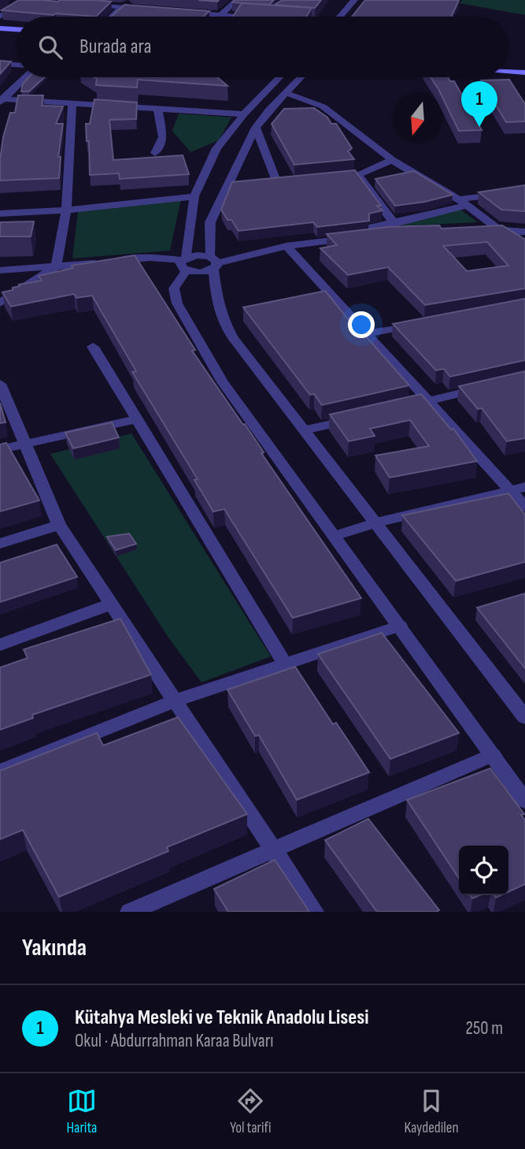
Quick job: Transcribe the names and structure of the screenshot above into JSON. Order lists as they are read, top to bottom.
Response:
{
  "north": "bottom",
  "page": {
    "search": "Burada ara",
    "pins": "1",
    "heading": "Yakında",
    "list": [
      {
        "mark": "1",
        "name": "Kütahya Mesleki ve Teknik Anadolu Lisesi",
        "note": "Okul · Abdurrahman Karaa Bulvarı",
        "value": "250 m"
      }
    ],
    "nav": ["Harita", "Yol tarifi", "Kaydedilen"]
  }
}
